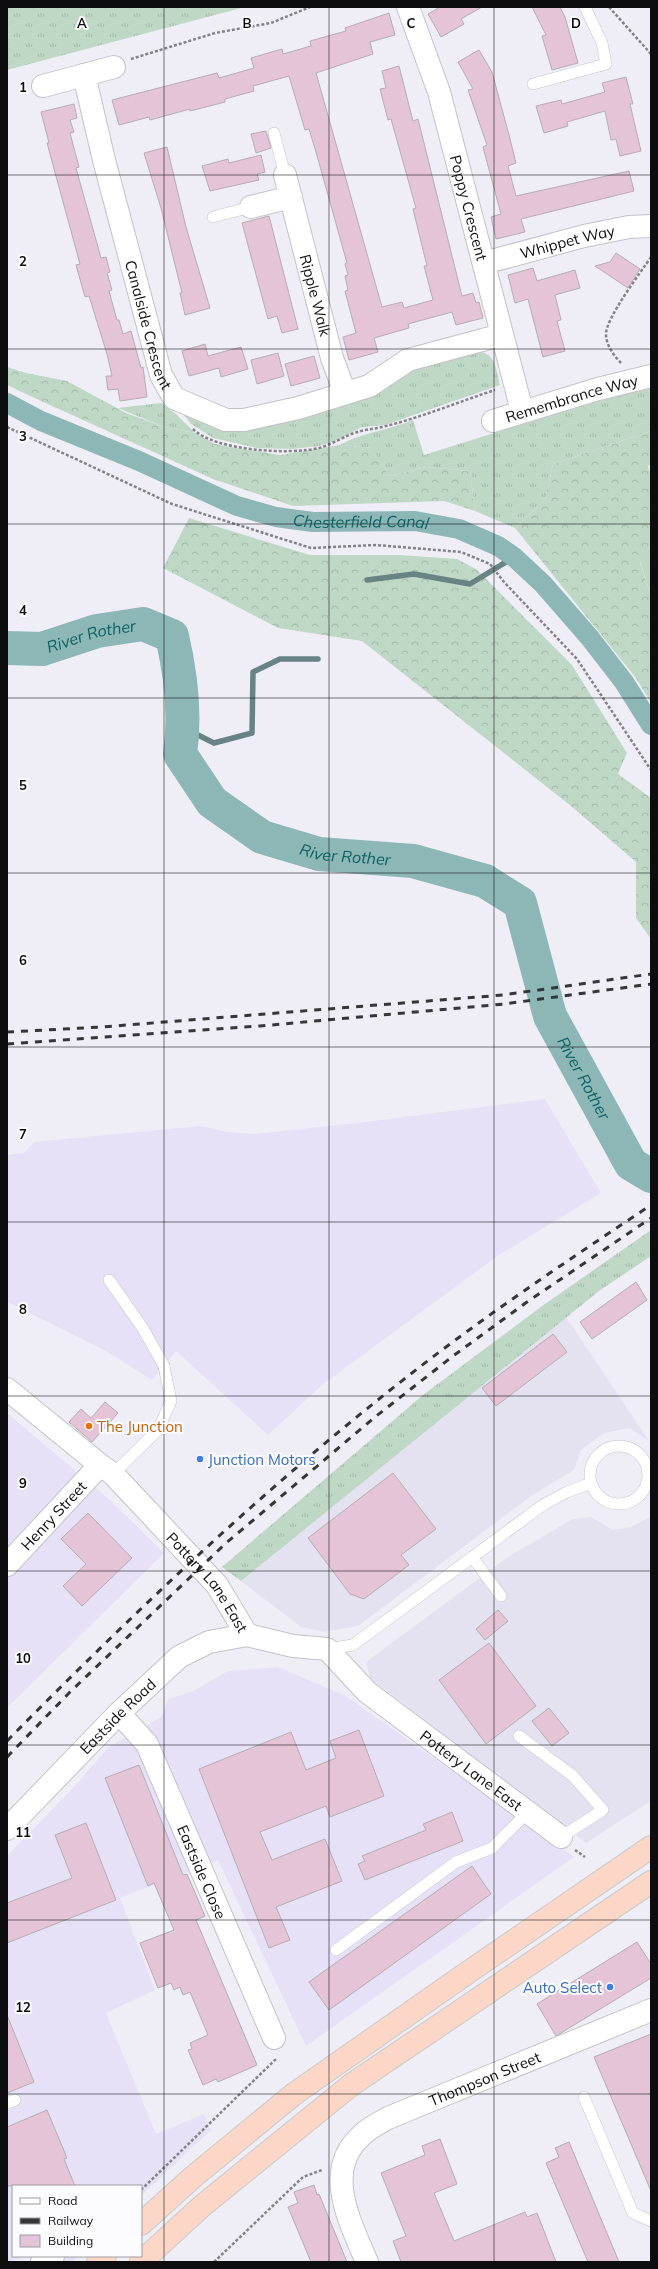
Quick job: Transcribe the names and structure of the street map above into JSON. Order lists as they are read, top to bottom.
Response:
{
  "streets": {
    "street": [
      "Poppy Crescent",
      "Whippet Way",
      "Ripple Walk",
      "Canalside Crescent",
      "Remembrance Way",
      "Henry Street",
      "Pottery Lane East",
      "Eastside Road",
      "Eastside Close",
      "Thompson Street"
    ]
  },
  "crossings": [
    ["Poppy Crescent", "Whippet Way"],
    ["Poppy Crescent", "Canalside Crescent"],
    ["Poppy Crescent", "Remembrance Way"],
    ["Ripple Walk", "Canalside Crescent"],
    ["Henry Street", "Pottery Lane East"],
    ["Pottery Lane East", "Eastside Road"],
    ["Eastside Road", "Eastside Close"]
  ],
  "water": ["Chesterfield Canal", "River Rother"],
  "places": ["The Junction", "Junction Motors", "Auto Select"],
  "legend": ["Road", "Railway", "Building"],
  "grid": {
    "columns": [
      "A",
      "B",
      "C",
      "D"
    ],
    "rows": [
      "1",
      "2",
      "3",
      "4",
      "5",
      "6",
      "7",
      "8",
      "9",
      "10",
      "11",
      "12"
    ]
  }
}
